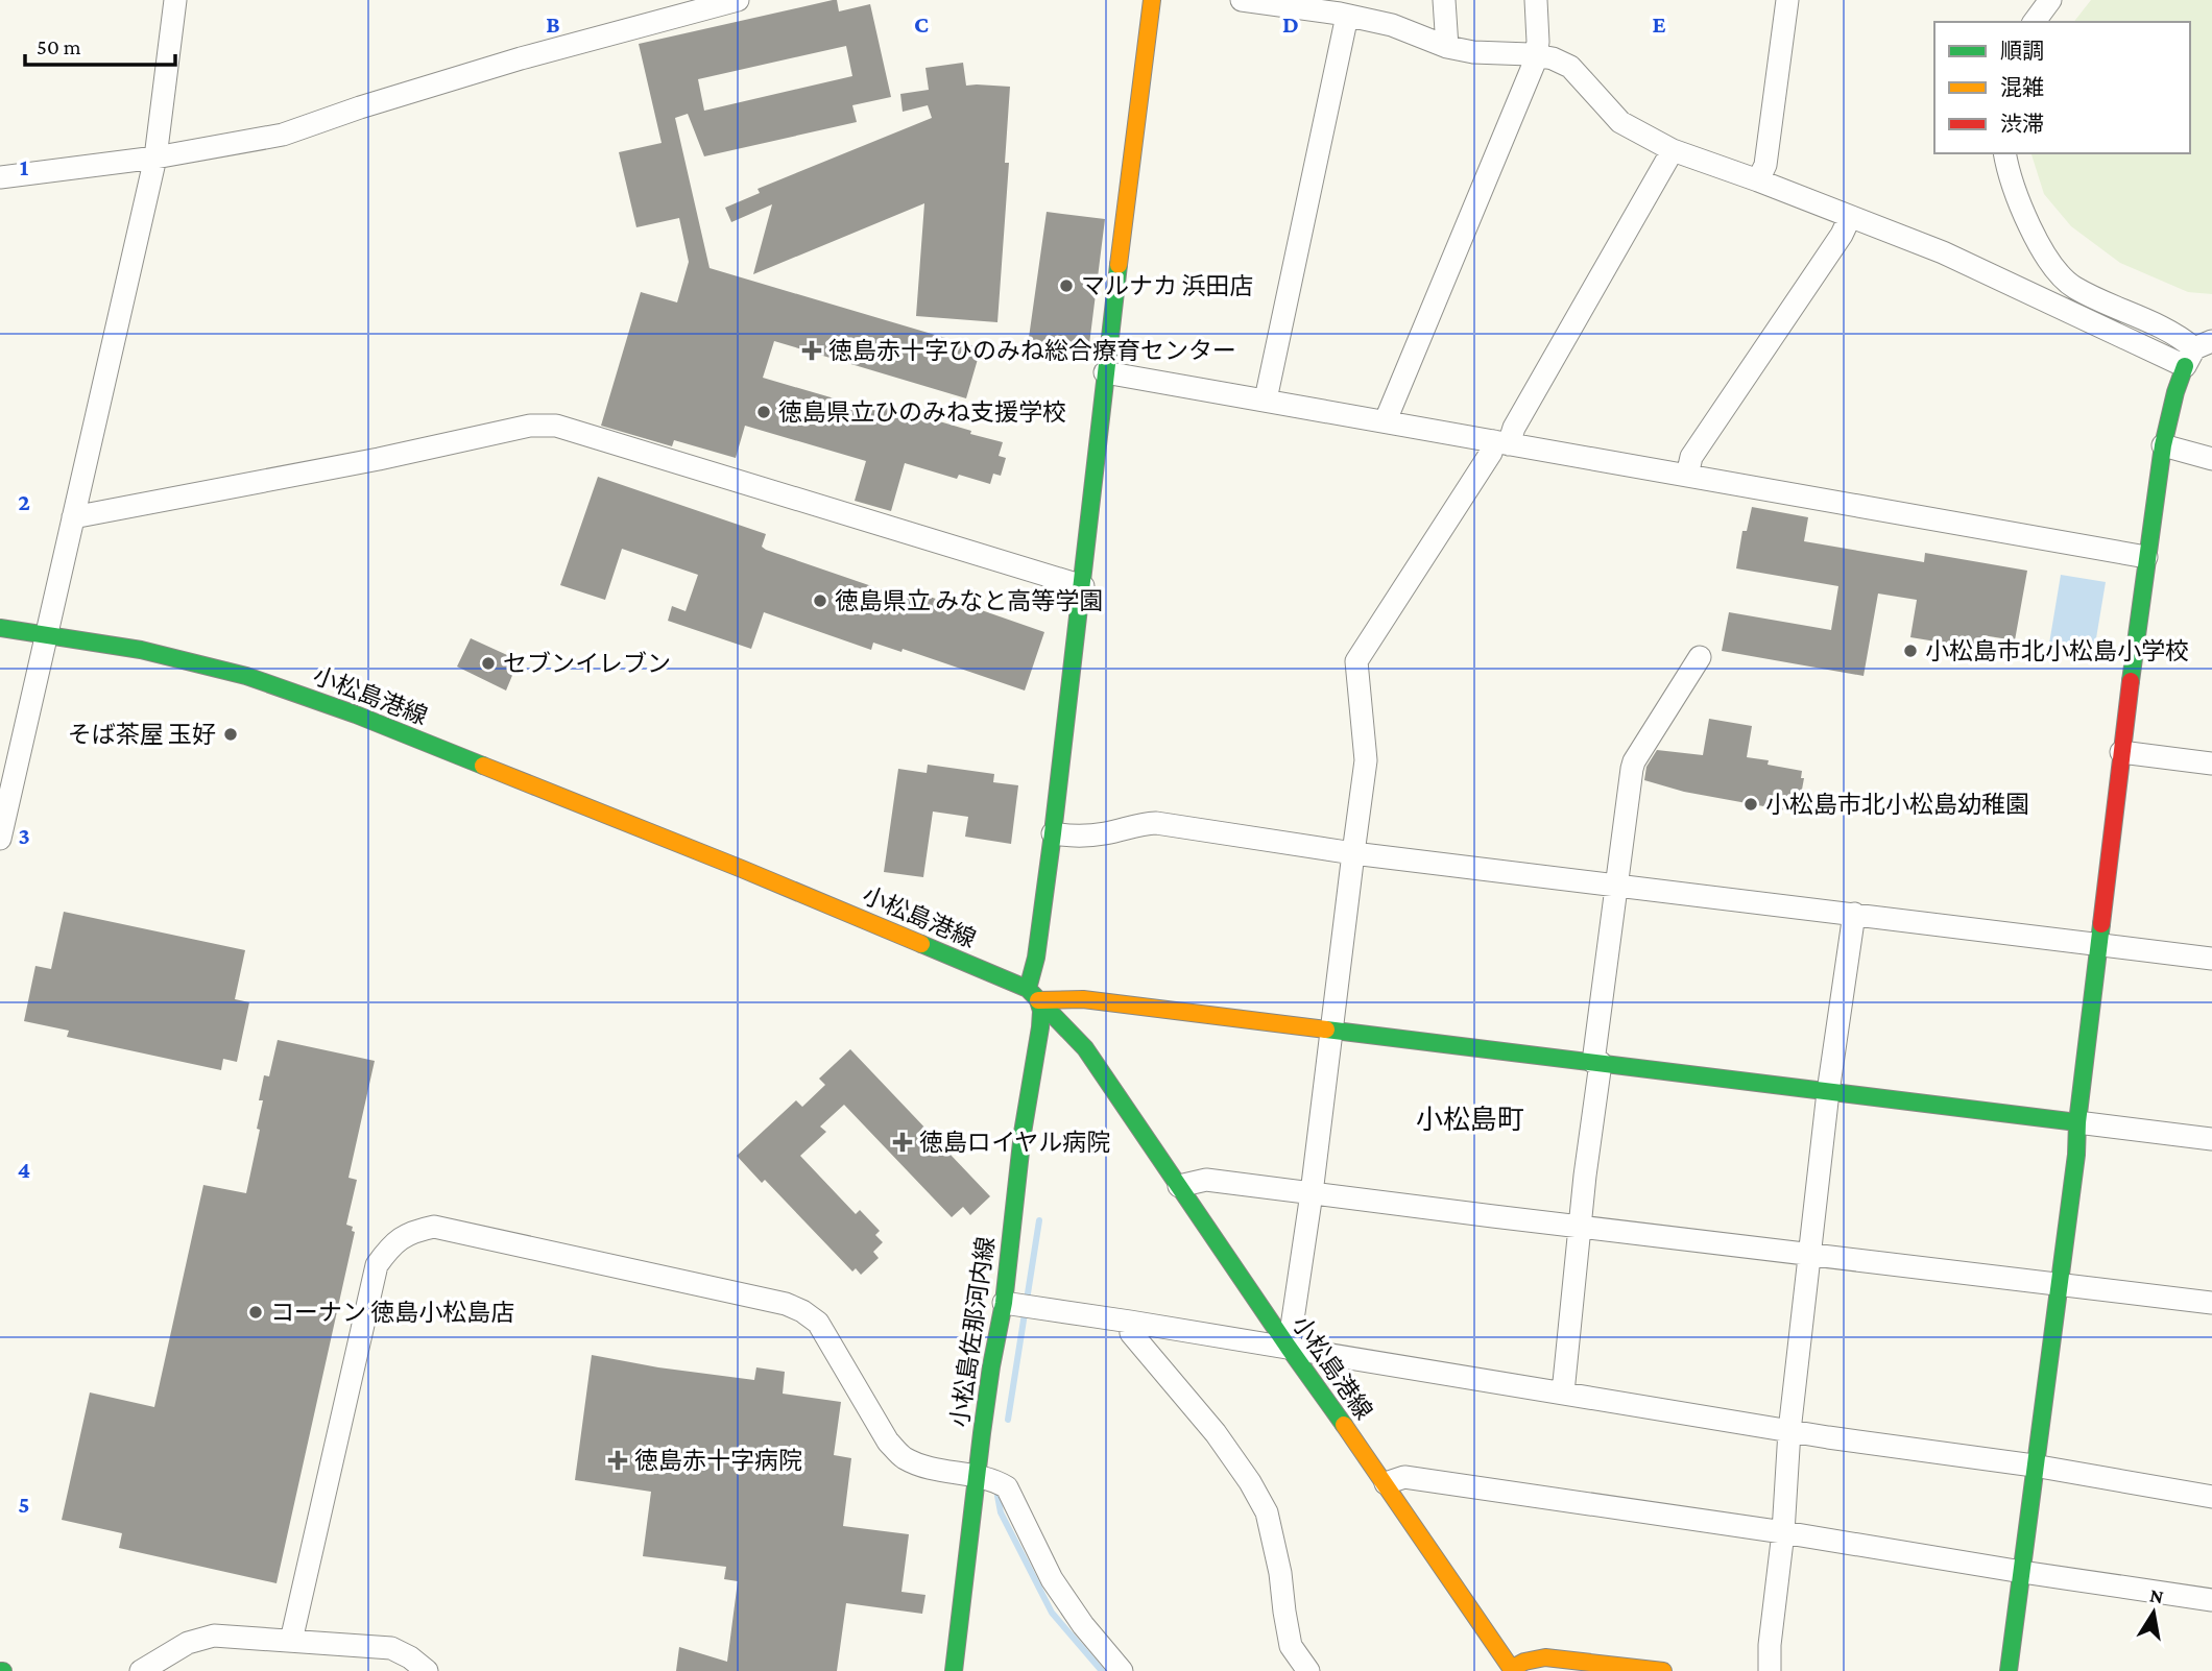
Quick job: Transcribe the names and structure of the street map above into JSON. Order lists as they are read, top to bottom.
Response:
{
  "streets": {
    "street": ["小松島港線", "小松島佐那河内線"]
  },
  "crossings": [
    ["小松島港線", "小松島佐那河内線"]
  ],
  "districts": ["小松島町"],
  "places": {
    "other": [
      "マルナカ 浜田店",
      "徳島県立ひのみね支援学校",
      "徳島県立 みなと高等学園",
      "小松島市北小松島小学校",
      "セブンイレブン",
      "そば茶屋 玉好",
      "小松島市北小松島幼稚園",
      "コーナン 徳島小松島店"
    ],
    "health": ["徳島赤十字ひのみね総合療育センター", "徳島ロイヤル病院", "徳島赤十字病院"]
  },
  "legend": ["順調", "混雑", "渋滞"],
  "scale_bar": "50 m",
  "north": "top",
  "grid": {
    "columns": [
      "B",
      "C",
      "D",
      "E"
    ],
    "rows": [
      "1",
      "2",
      "3",
      "4",
      "5"
    ]
  }
}
